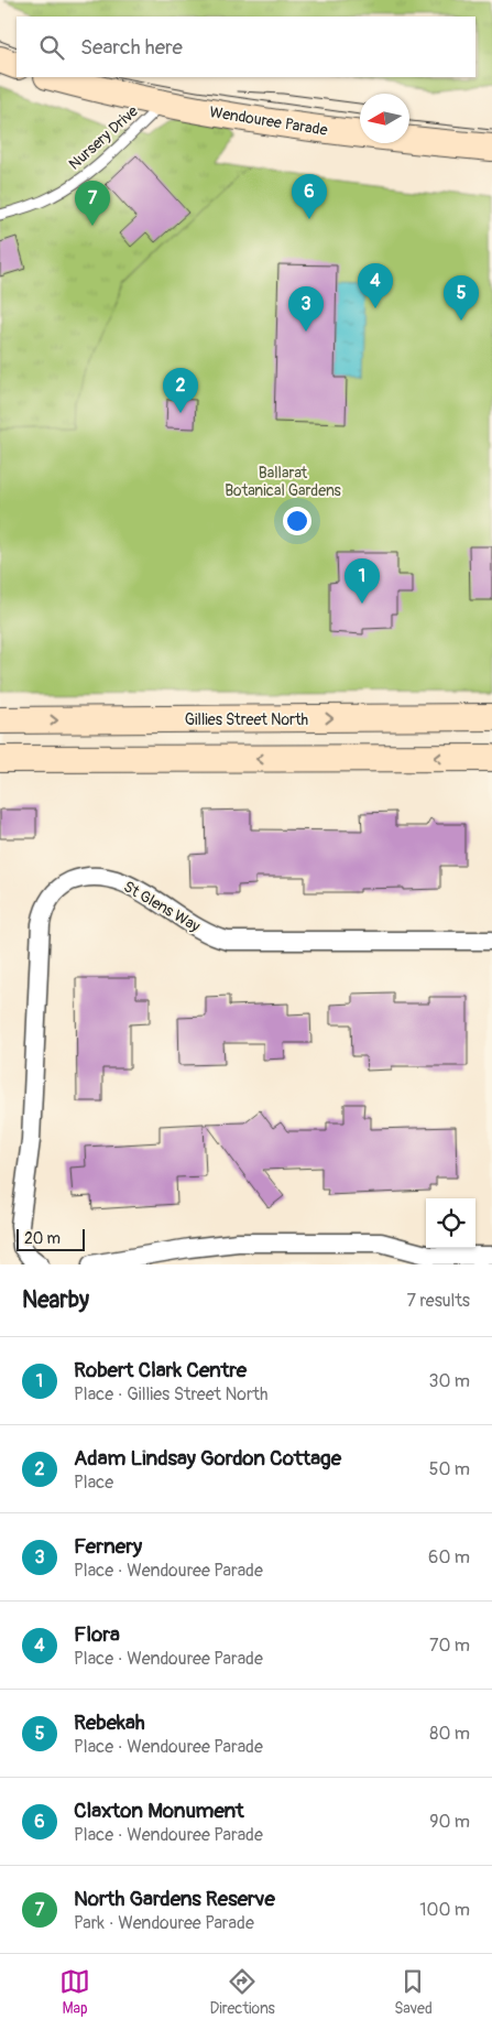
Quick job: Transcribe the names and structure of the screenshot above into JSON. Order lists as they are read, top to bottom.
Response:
{
  "streets": {
    "main road": ["Wendouree Parade", "Gillies Street North"],
    "street": ["St Glens Way"],
    "lane": ["Nursery Drive"]
  },
  "crossings": [
    ["Wendouree Parade", "Nursery Drive"]
  ],
  "parks": ["Ballarat Botanical Gardens"],
  "scale_bar": "20 m",
  "north": "left",
  "page": {
    "search": "Search here",
    "pins": [
      "6",
      "7",
      "4",
      "5",
      "3",
      "2",
      "1"
    ],
    "scale": "20 m",
    "heading": ["Nearby", "7 results"],
    "list": [
      {
        "mark": "1",
        "name": "Robert Clark Centre",
        "note": "Place · Gillies Street North",
        "value": "30 m"
      },
      {
        "mark": "2",
        "name": "Adam Lindsay Gordon Cottage",
        "note": "Place",
        "value": "50 m"
      },
      {
        "mark": "3",
        "name": "Fernery",
        "note": "Place · Wendouree Parade",
        "value": "60 m"
      },
      {
        "mark": "4",
        "name": "Flora",
        "note": "Place · Wendouree Parade",
        "value": "70 m"
      },
      {
        "mark": "5",
        "name": "Rebekah",
        "note": "Place · Wendouree Parade",
        "value": "80 m"
      },
      {
        "mark": "6",
        "name": "Claxton Monument",
        "note": "Place · Wendouree Parade",
        "value": "90 m"
      },
      {
        "mark": "7",
        "name": "North Gardens Reserve",
        "note": "Park · Wendouree Parade",
        "value": "100 m"
      }
    ],
    "nav": ["Map", "Directions", "Saved"]
  }
}
